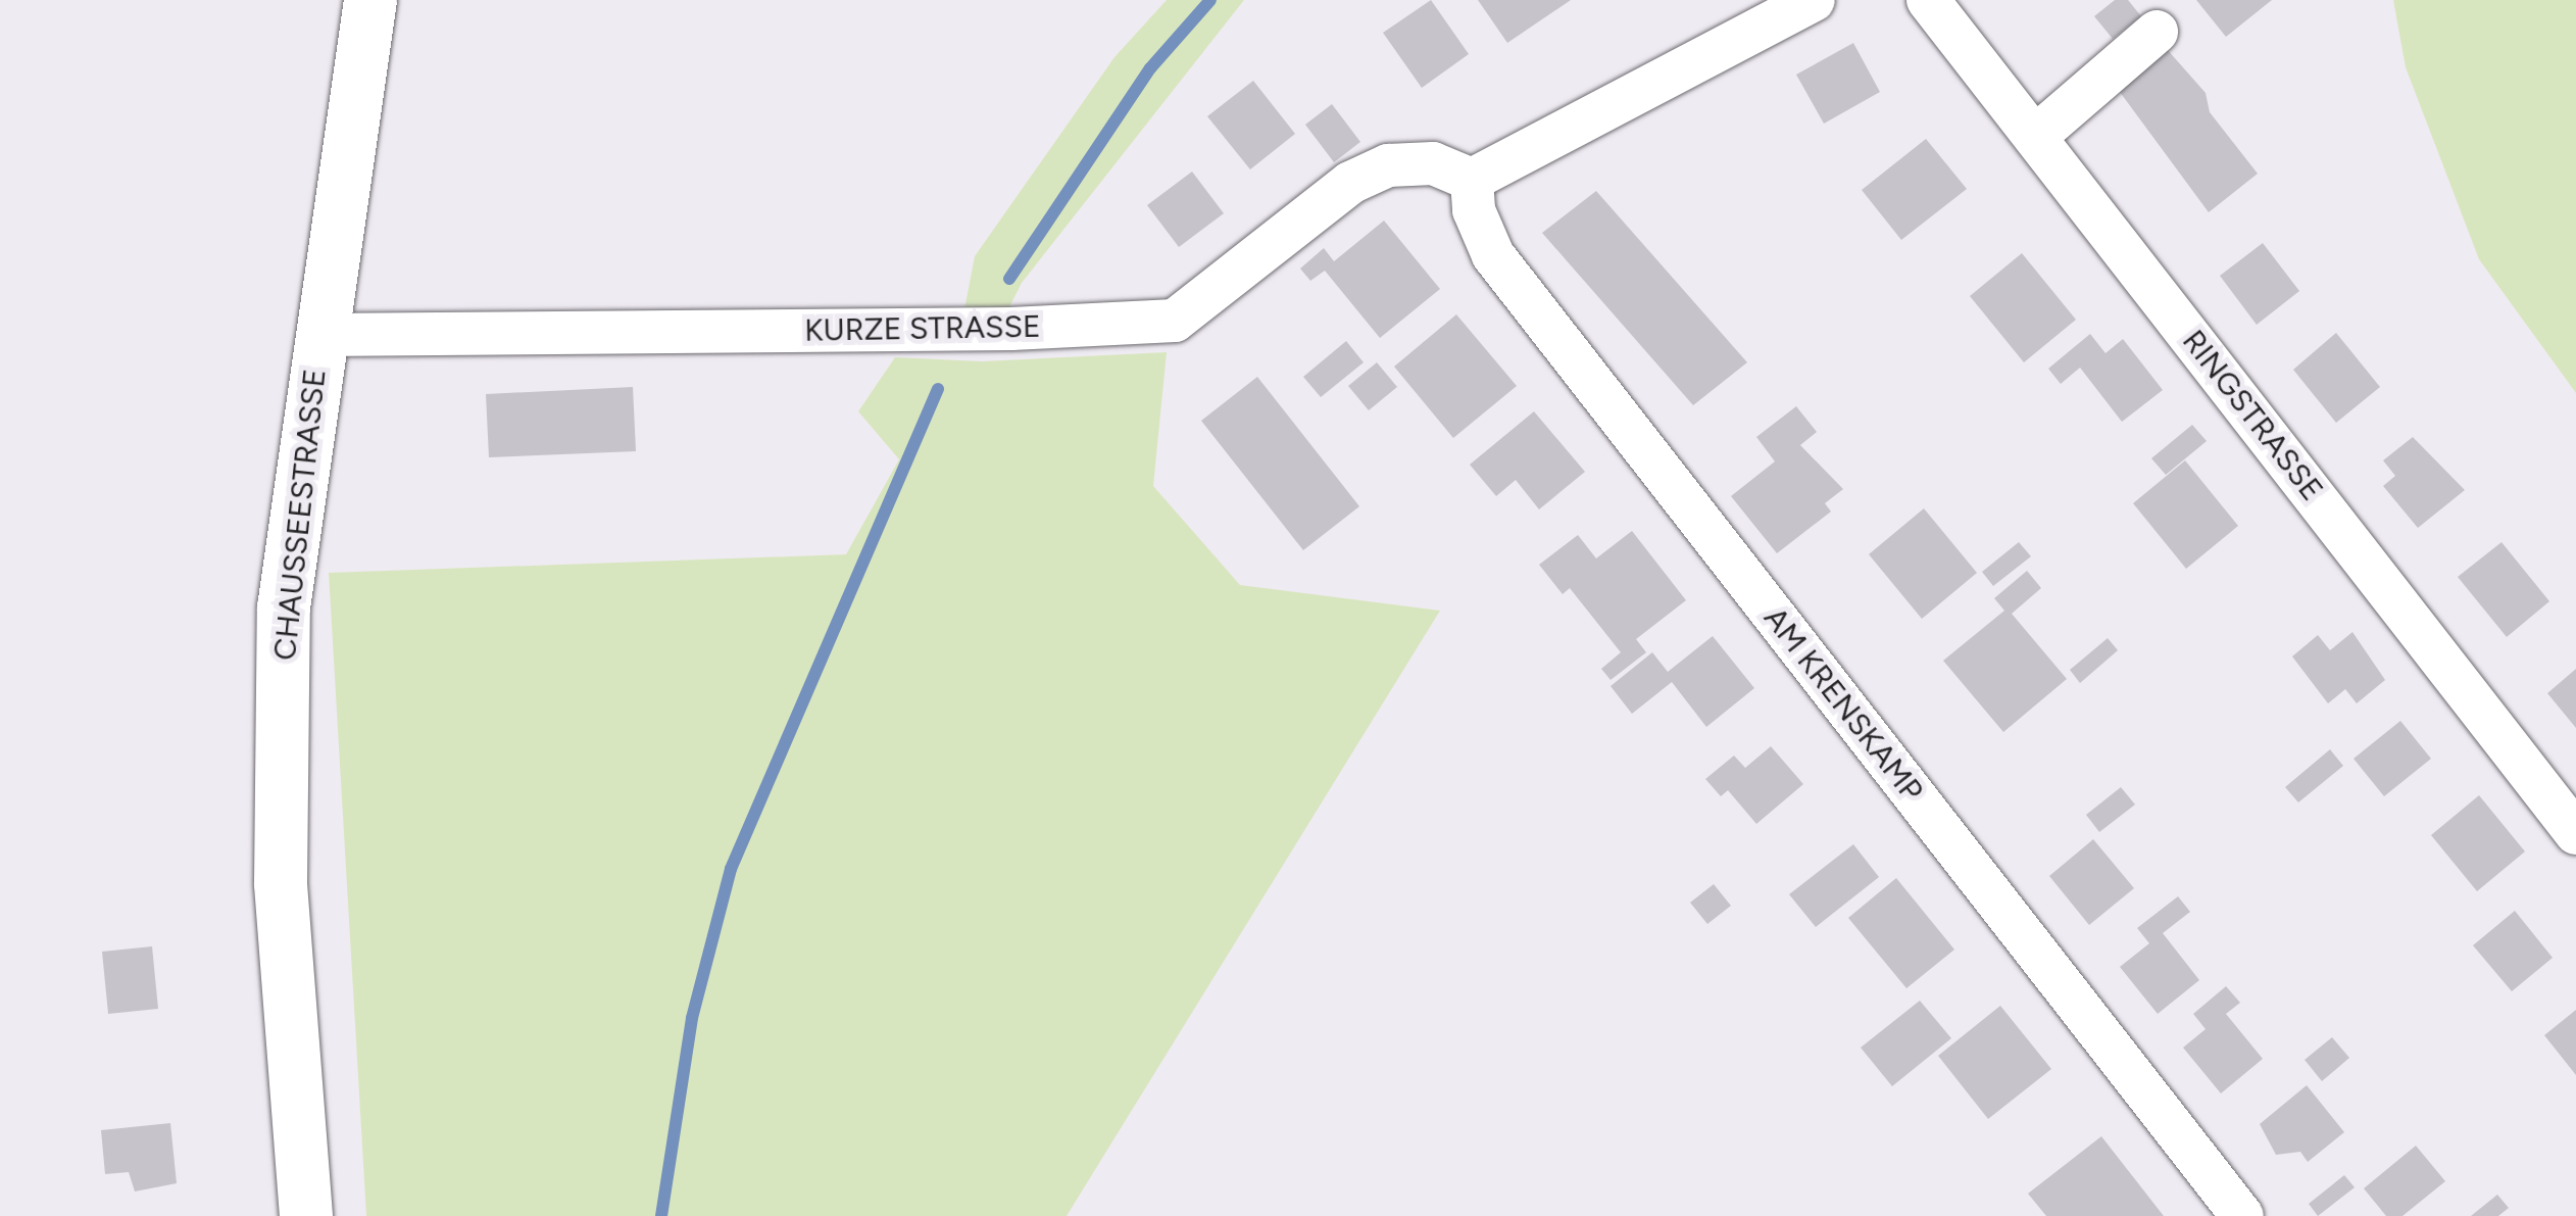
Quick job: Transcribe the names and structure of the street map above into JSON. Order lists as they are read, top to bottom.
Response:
{
  "streets": {
    "main road": ["CHAUSSEESTRASSE"],
    "street": ["KURZE STRASSE", "RINGSTRASSE", "AM KRENSKAMP"]
  },
  "crossings": [
    ["KURZE STRASSE", "CHAUSSEESTRASSE"],
    ["KURZE STRASSE", "AM KRENSKAMP"]
  ]
}
